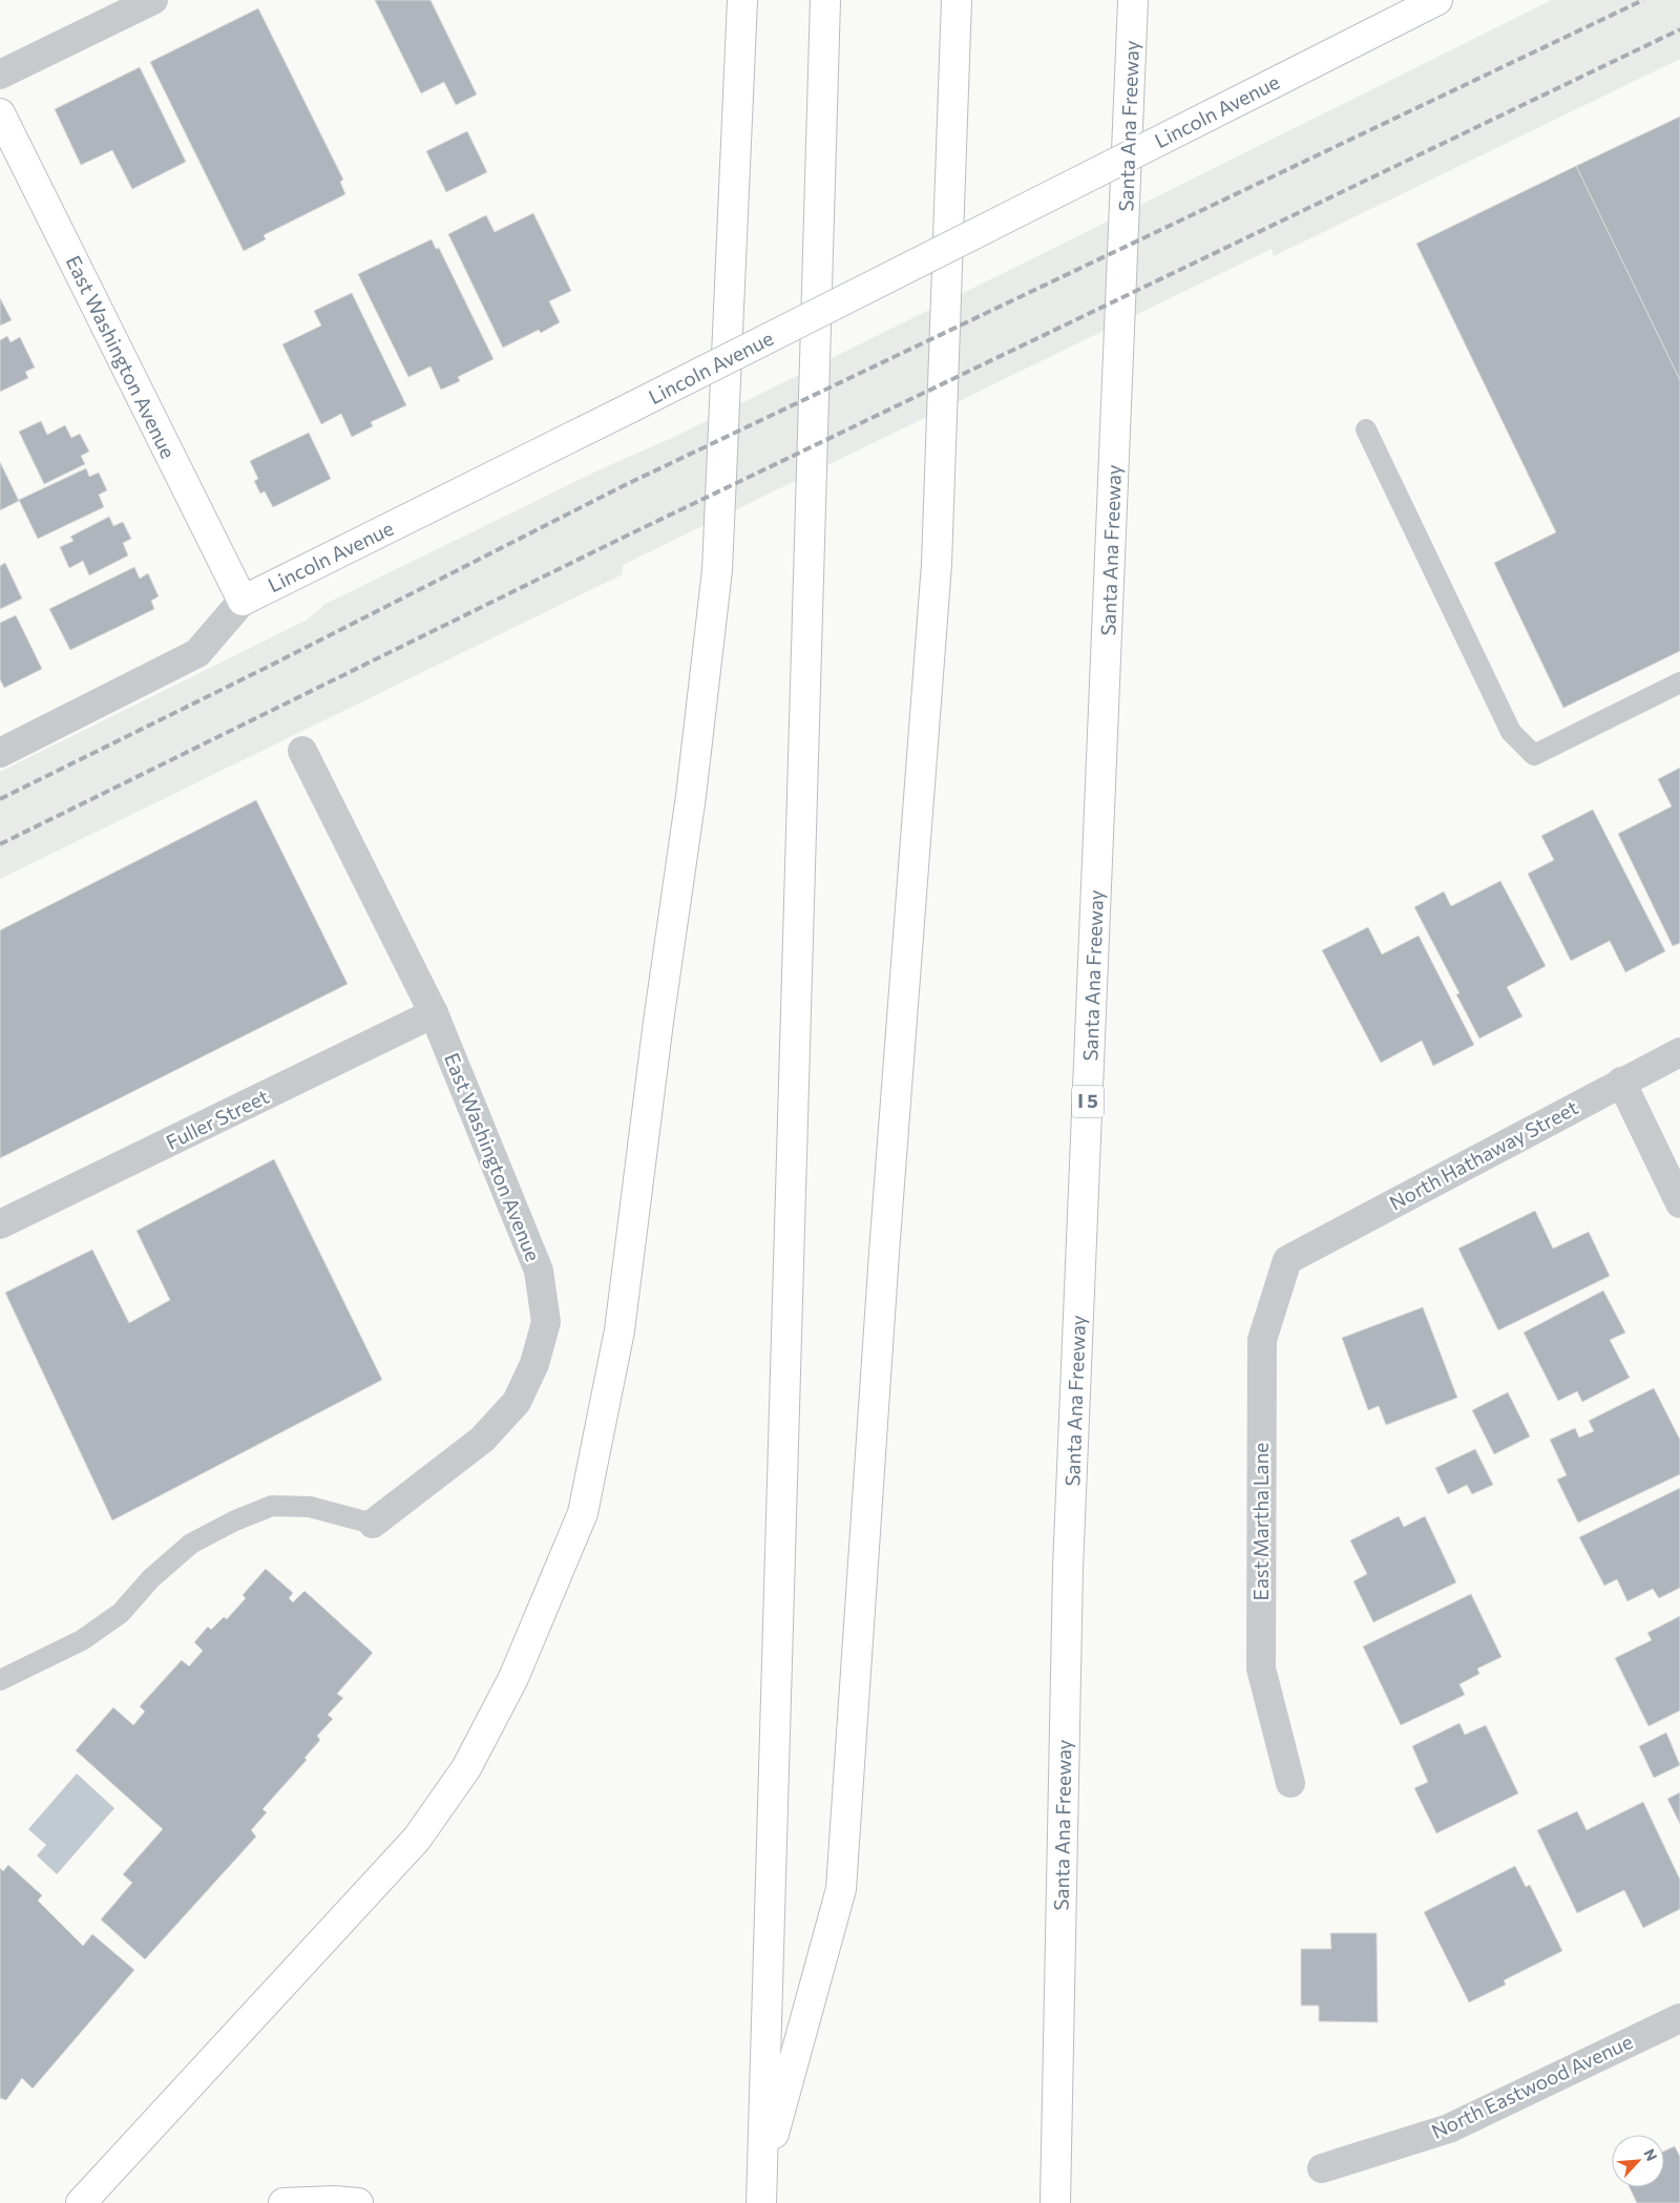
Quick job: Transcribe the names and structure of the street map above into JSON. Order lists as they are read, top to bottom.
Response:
{
  "streets": {
    "main road": [
      "Lincoln Avenue",
      "Santa Ana Freeway",
      "East Washington Avenue",
      "I 5"
    ],
    "street": [
      "Fuller Street",
      "North Hathaway Street",
      "East Martha Lane",
      "North Eastwood Avenue"
    ]
  },
  "crossings": [
    ["Lincoln Avenue", "East Washington Avenue"],
    ["East Washington Avenue", "Fuller Street"],
    ["North Hathaway Street", "East Martha Lane"]
  ],
  "north": "top right"
}
